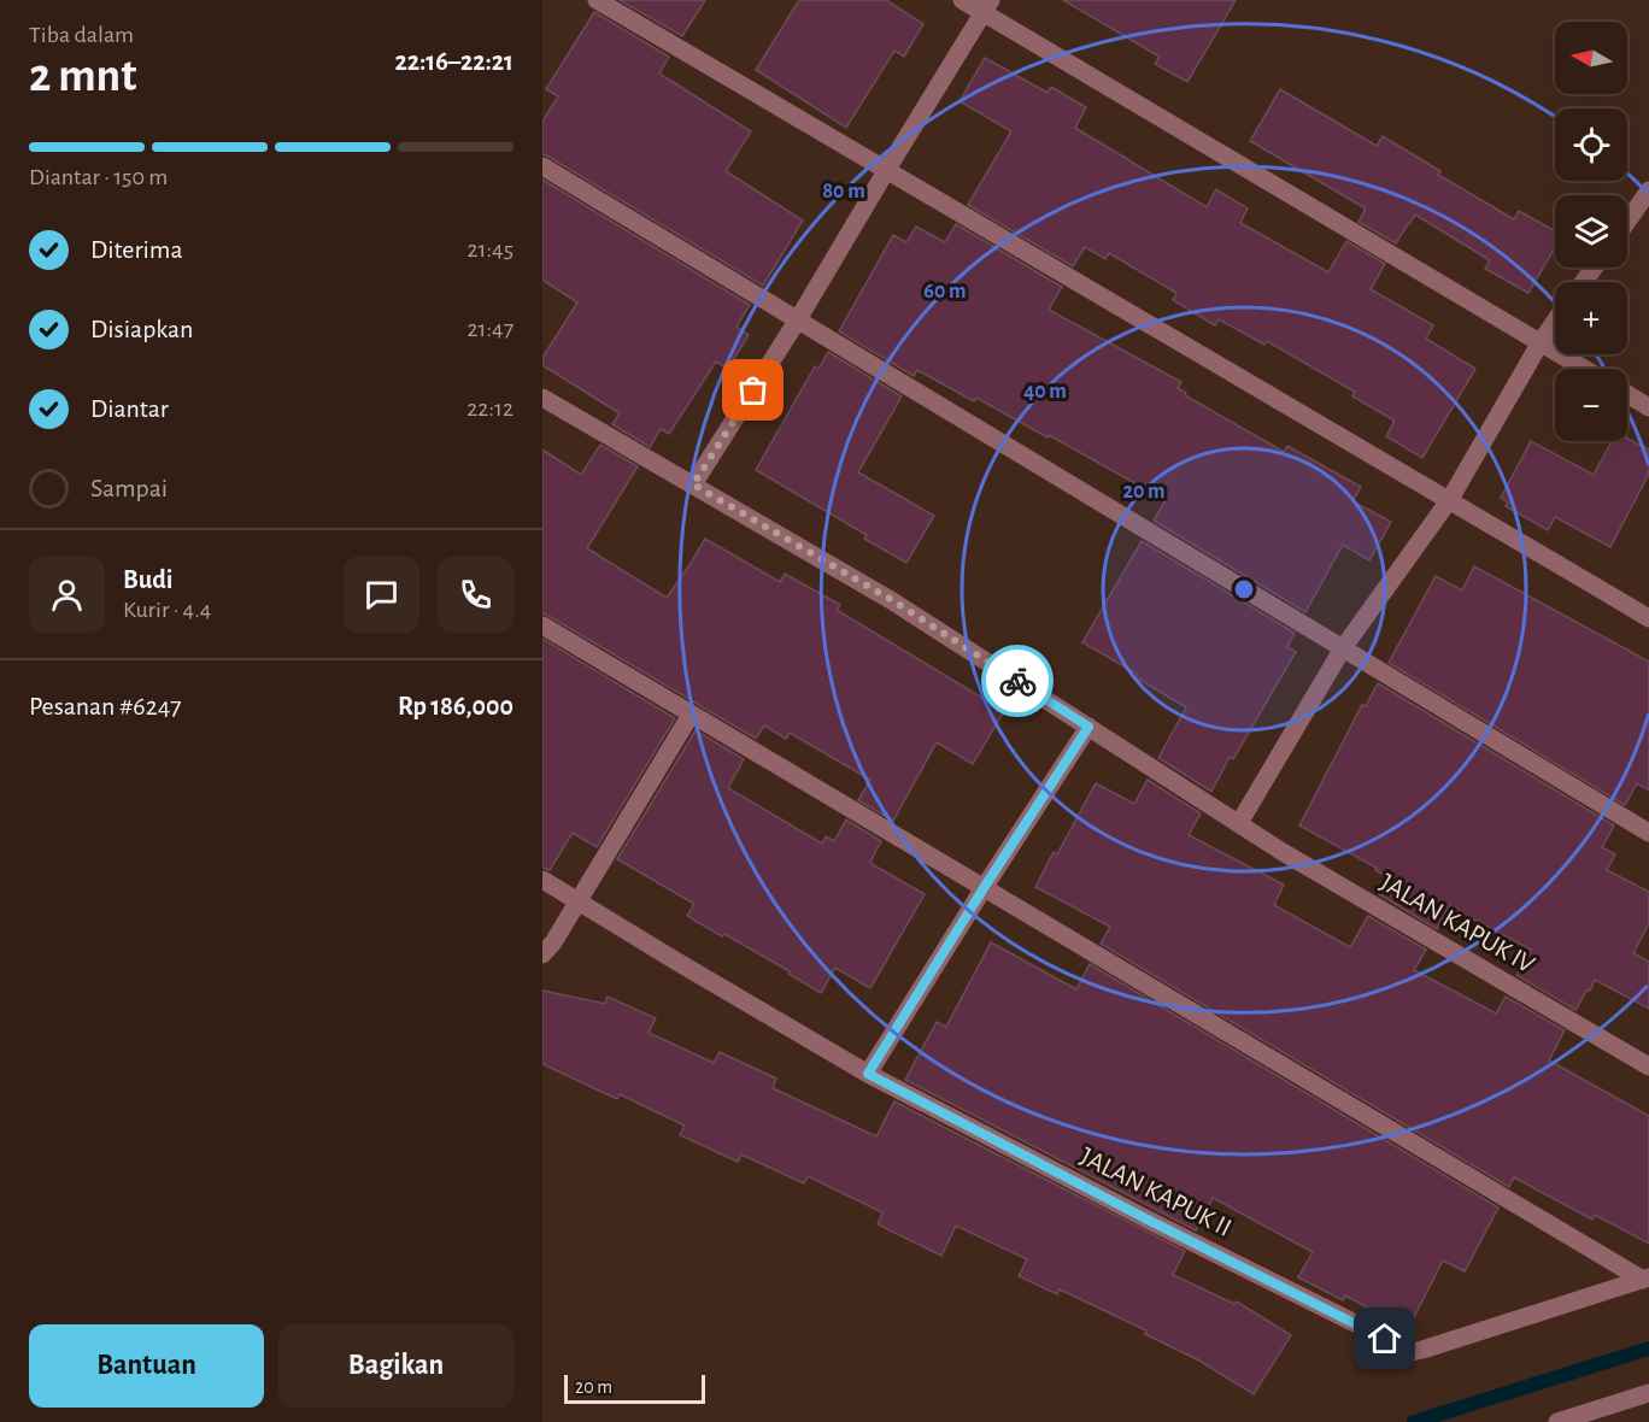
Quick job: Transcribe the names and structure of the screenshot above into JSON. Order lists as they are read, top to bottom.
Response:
{
  "streets": {
    "street": ["JALAN KAPUK IV", "JALAN KAPUK II"]
  },
  "scale_bar": "20 m",
  "north": "left",
  "page": {
    "heading": ["2 mnt", "Tiba dalam", "22:16–22:21"],
    "panel": [
      "Budi",
      "Kurir · 4.4",
      "Pesanan #6247",
      "Rp 186,000"
    ],
    "map_buttons": ["+", "−"],
    "bar": "Diantar · 150 m",
    "list": [
      ["Diterima", "21:45"],
      ["Disiapkan", "21:47"],
      ["Diantar", "22:12"],
      "Sampai"
    ],
    "buttons": ["Bantuan", "Bagikan"],
    "scale": "20 m"
  },
  "rings": [
    "80 m",
    "60 m",
    "40 m",
    "20 m"
  ]
}
